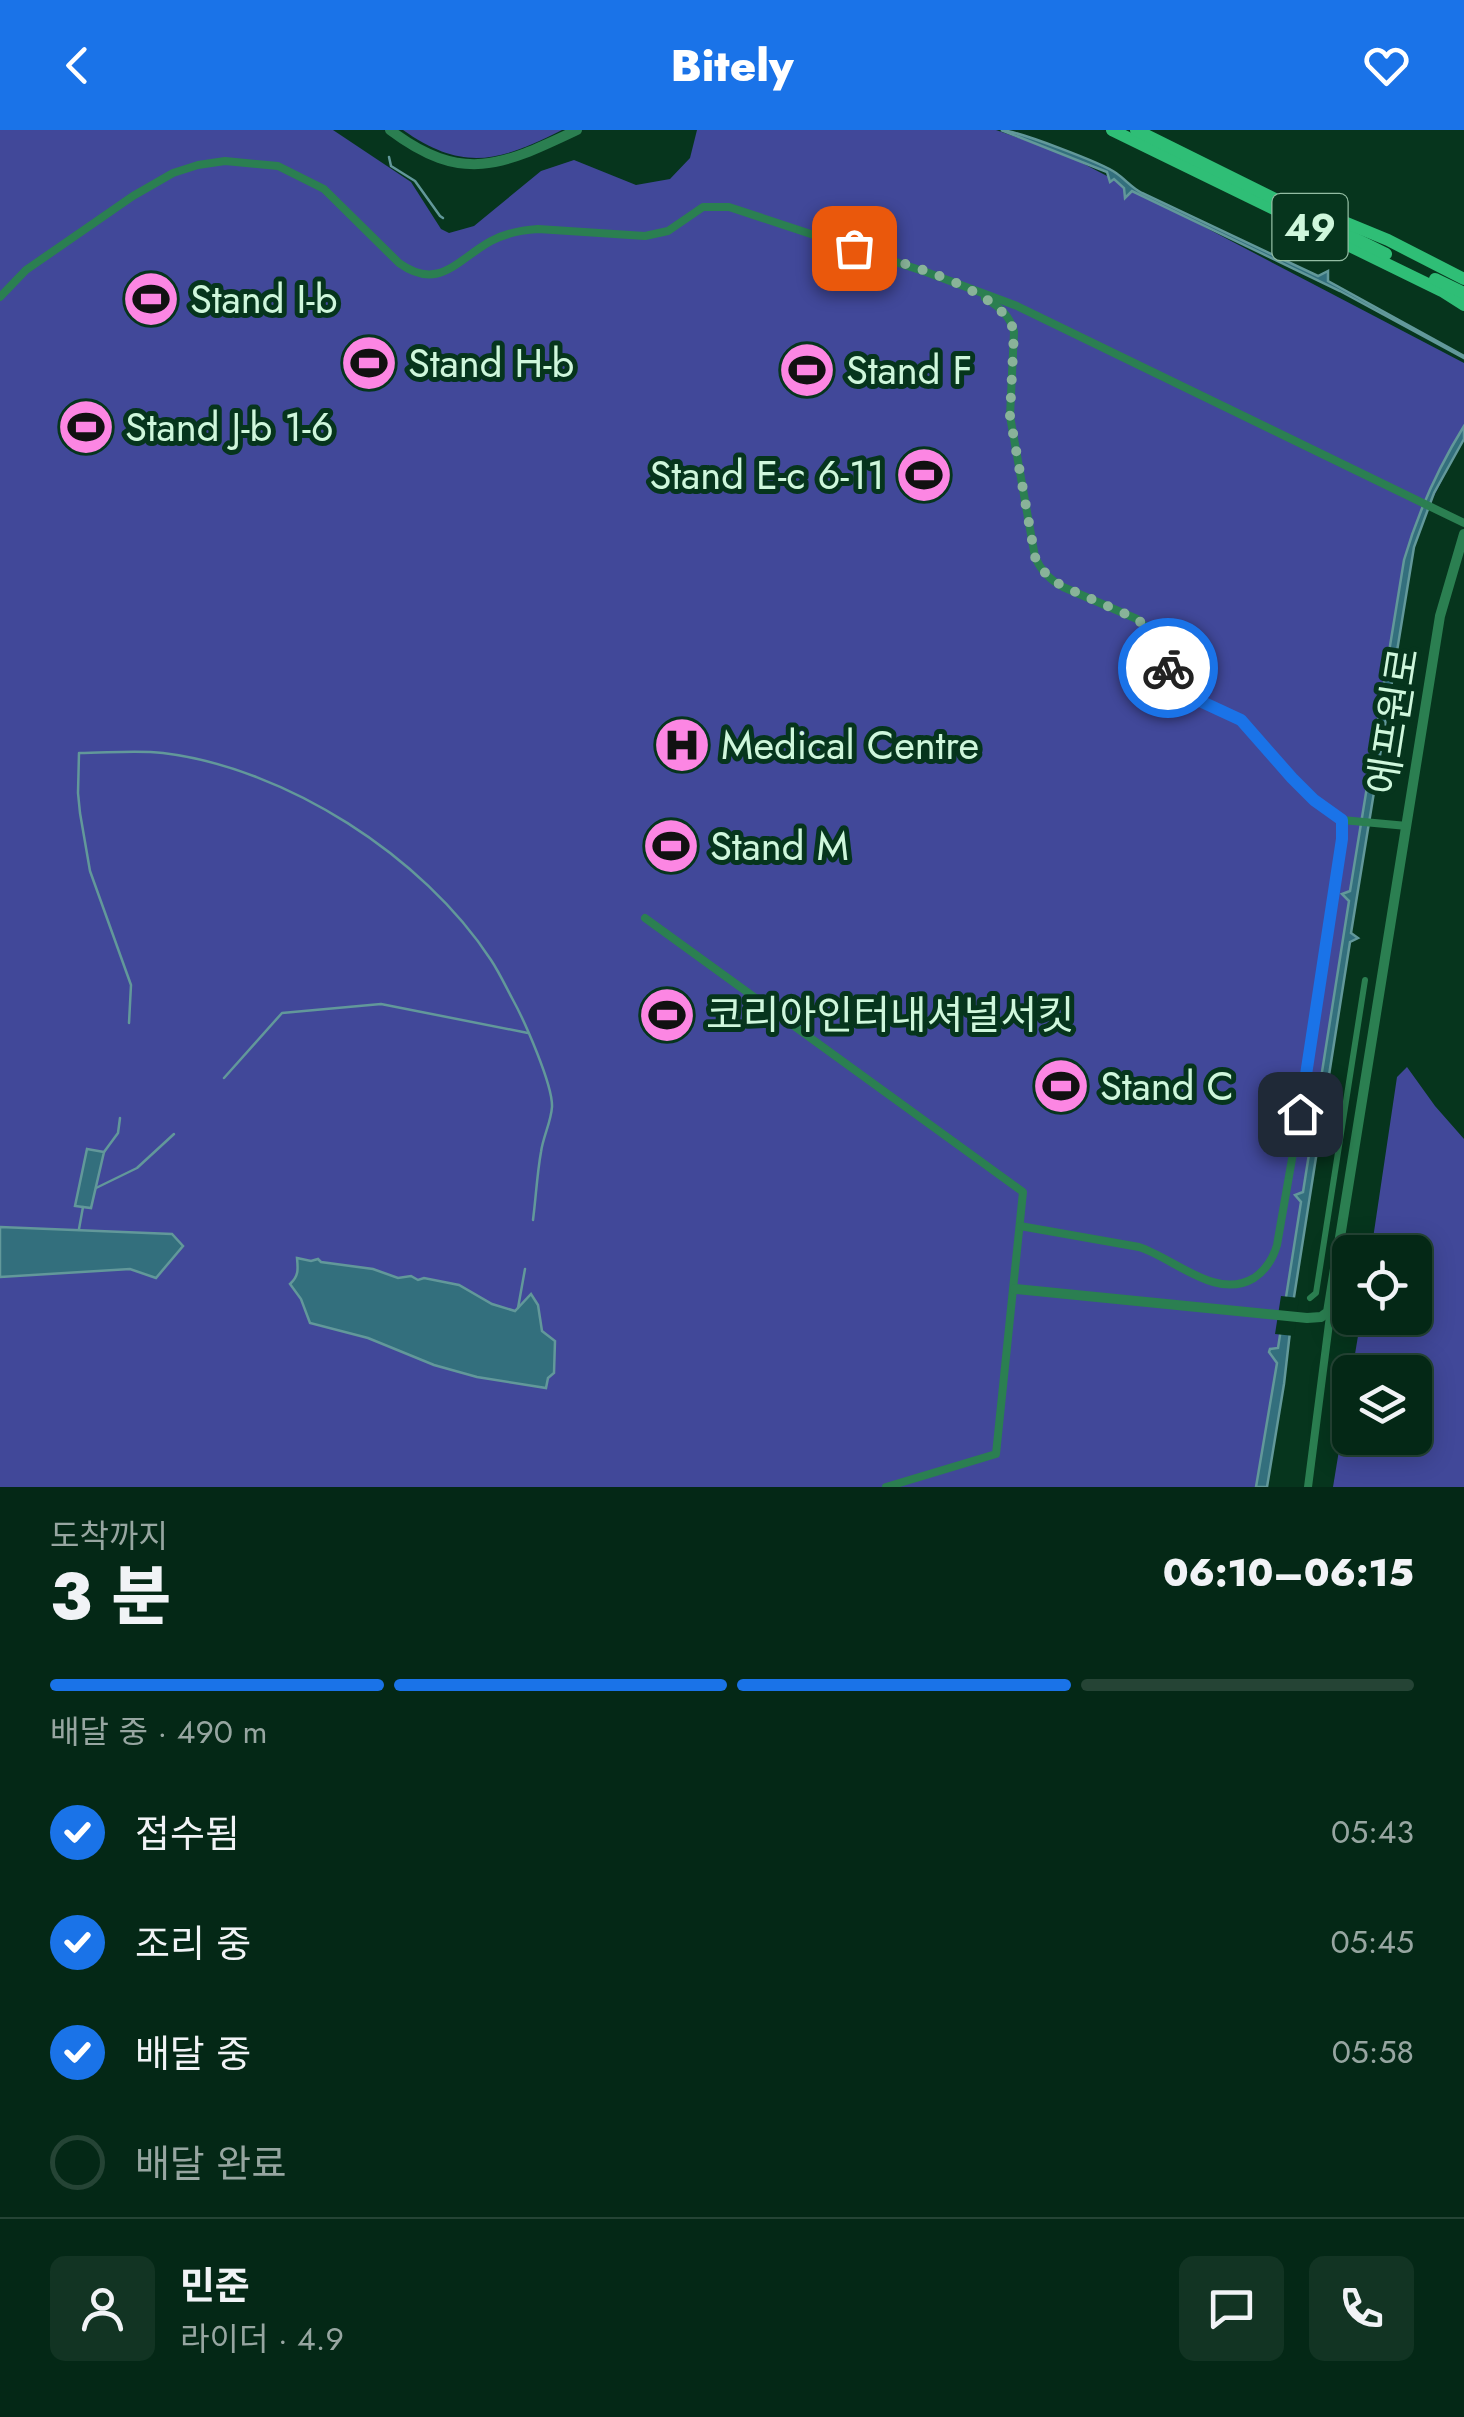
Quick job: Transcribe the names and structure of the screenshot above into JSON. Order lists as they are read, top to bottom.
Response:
{
  "streets": {
    "highway": ["49"],
    "street": ["에프원로"]
  },
  "places": {
    "sports": [
      "Stand I-b",
      "Stand H-b",
      "Stand F",
      "Stand J-b 1-6",
      "Stand E-c 6-11",
      "Stand M",
      "코리아인터내셔널서킷",
      "Stand C"
    ],
    "hospital": ["Medical Centre"]
  },
  "page": {
    "header": "Bitely",
    "heading": ["3 분", "도착까지", "06:10–06:15"],
    "panel": ["민준", "라이더 · 4.9"],
    "bar": "배달 중 · 490 m",
    "list": [
      ["접수됨", "05:43"],
      ["조리 중", "05:45"],
      ["배달 중", "05:58"],
      "배달 완료"
    ]
  }
}
